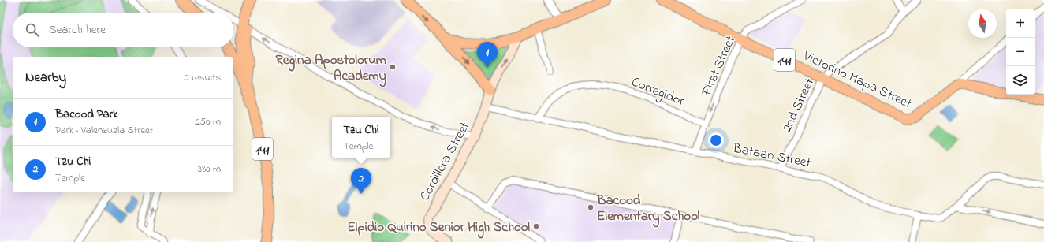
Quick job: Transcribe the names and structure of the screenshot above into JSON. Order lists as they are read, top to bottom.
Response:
{
  "streets": {
    "main road": ["141", "Victorino Mapa Street", "Cordillera Street"],
    "street": [
      "First Street",
      "Corregidor",
      "2nd Street",
      "Bataan Street"
    ]
  },
  "crossings": [
    ["First Street", "Victorino Mapa Street"],
    ["First Street", "Corregidor"],
    ["First Street", "Bataan Street"],
    ["Victorino Mapa Street", "2nd Street"],
    ["Corregidor", "Bataan Street"],
    ["2nd Street", "Bataan Street"],
    ["Bataan Street", "Cordillera Street"]
  ],
  "one_way": ["First Street"],
  "places": ["Regina Apostolorum Academy", "Bacood Elementary School", "Elpidio Quirino Senior High School"],
  "north": "top",
  "page": {
    "map_buttons": ["+", "−"],
    "search": "Search here",
    "pins": ["1", "2"],
    "heading": ["Nearby", "2 results"],
    "list": [
      {
        "mark": "1",
        "name": "Bacood Park",
        "note": "Park · Valenzuela Street",
        "value": "250 m"
      },
      {
        "mark": "2",
        "name": "Tzu Chi",
        "note": "Temple",
        "value": "380 m"
      }
    ],
    "popup": ["Tzu Chi", "Temple"]
  }
}
